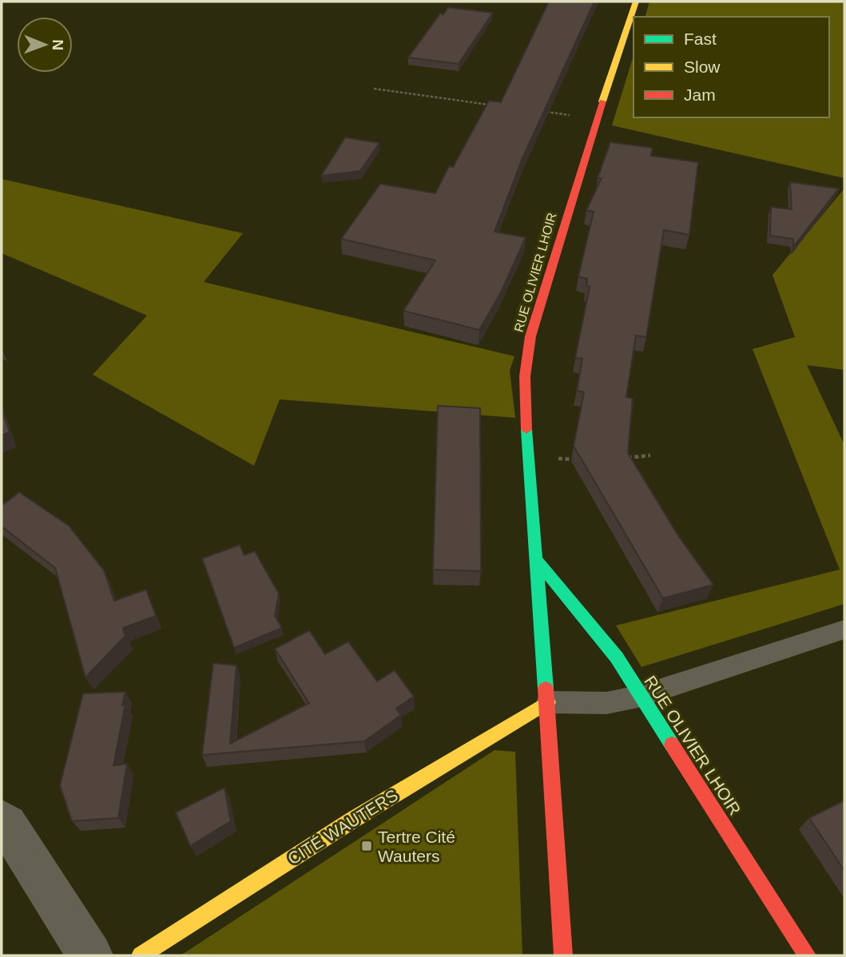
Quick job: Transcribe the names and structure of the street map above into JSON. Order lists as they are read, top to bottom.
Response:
{
  "streets": {
    "street": ["RUE OLIVIER LHOIR", "CITÉ WAUTERS"]
  },
  "crossings": [
    ["RUE OLIVIER LHOIR", "CITÉ WAUTERS"]
  ],
  "places": {
    "transit": ["Tertre Cité Wauters"]
  },
  "legend": ["Fast", "Slow", "Jam"],
  "north": "right"
}
